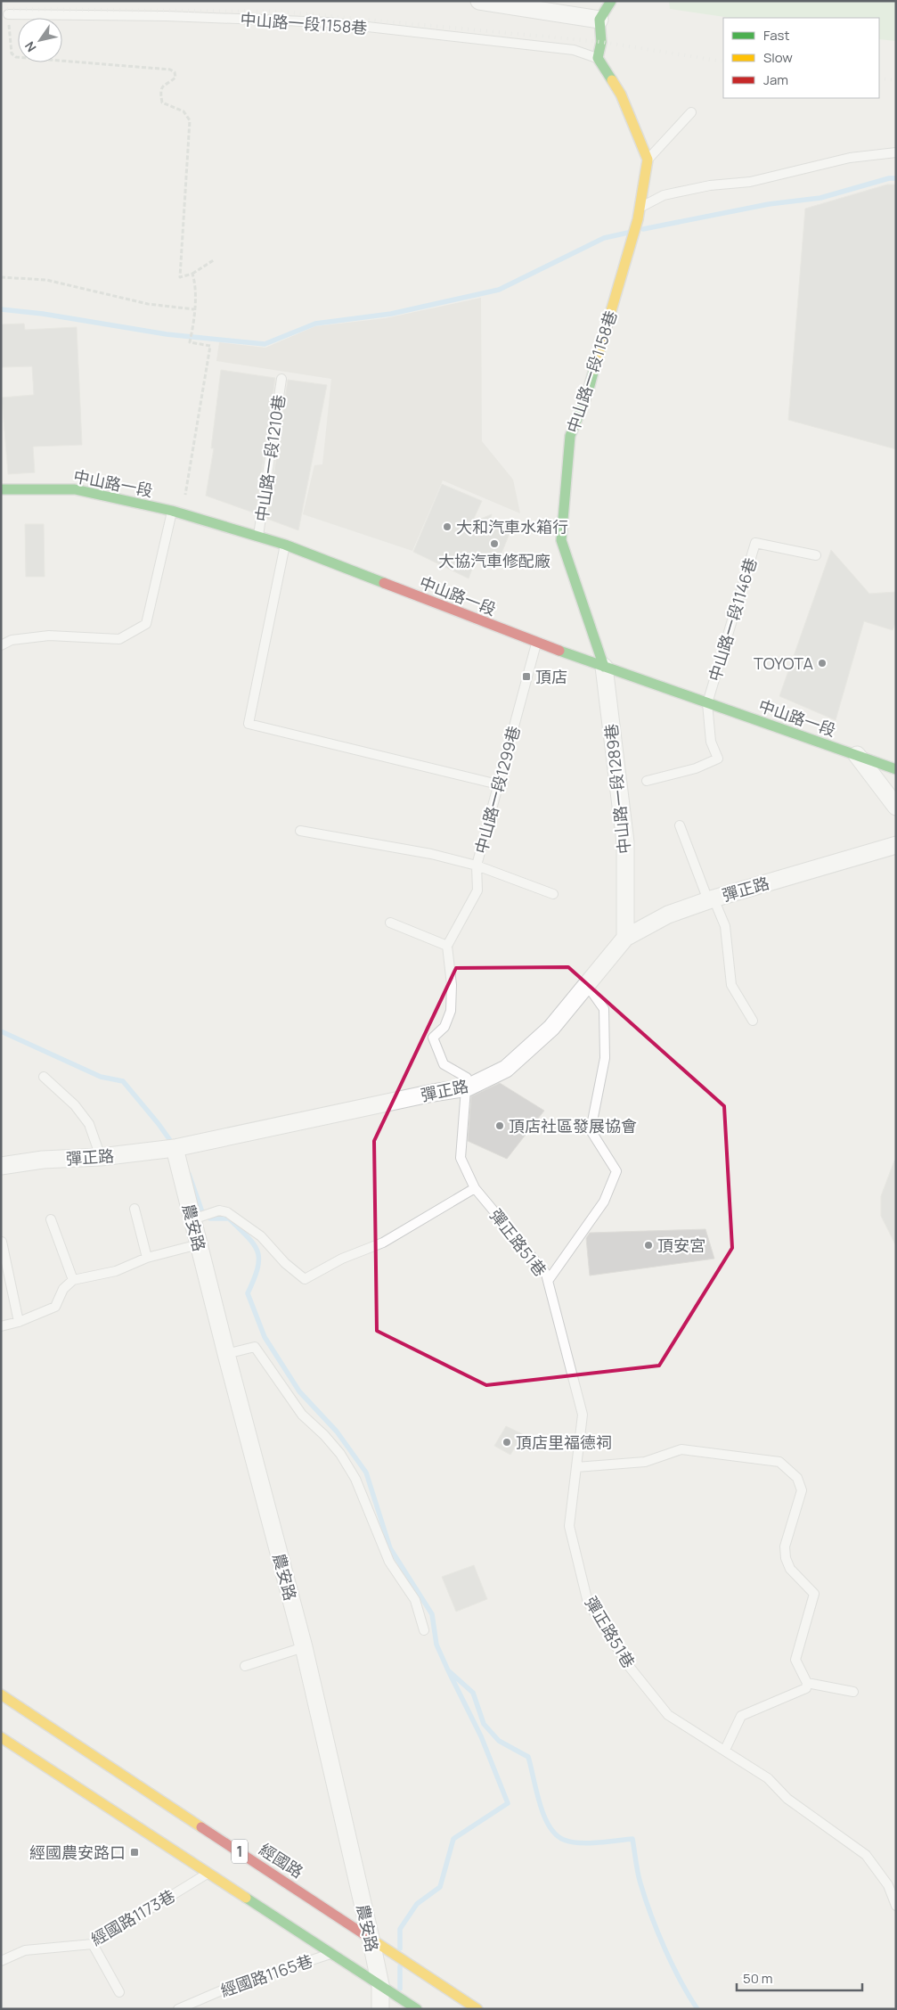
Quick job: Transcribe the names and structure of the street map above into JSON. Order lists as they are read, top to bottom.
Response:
{
  "streets": {
    "street": [
      "中山路一段1158巷",
      "中山路一段",
      "中山路一段1289巷",
      "彈正路",
      "農安路",
      "1",
      "經國路"
    ],
    "lane": [
      "中山路一段1210巷",
      "中山路一段1146巷",
      "中山路一段1299巷",
      "彈正路51巷",
      "經國路1173巷",
      "經國路1165巷"
    ]
  },
  "crossings": [
    ["中山路一段1158巷", "中山路一段"],
    ["中山路一段1158巷", "中山路一段1289巷"],
    ["中山路一段1210巷", "中山路一段"],
    ["中山路一段", "中山路一段1146巷"],
    ["中山路一段", "中山路一段1289巷"],
    ["中山路一段", "中山路一段1299巷"],
    ["中山路一段1289巷", "彈正路"],
    ["彈正路", "農安路"],
    ["彈正路", "彈正路51巷"],
    ["農安路", "1"],
    ["農安路", "經國路"],
    ["1", "經國路1173巷"],
    ["1", "經國路1165巷"]
  ],
  "places": {
    "other": [
      "大和汽車水箱行",
      "大協汽車修配廠",
      "TOYOTA",
      "頂店社區發展協會",
      "頂安宮",
      "頂店里福德祠"
    ],
    "transit": ["頂店", "經國農安路口"]
  },
  "legend": ["Fast", "Slow", "Jam"],
  "scale_bar": "50 m",
  "north": "bottom left"
}
